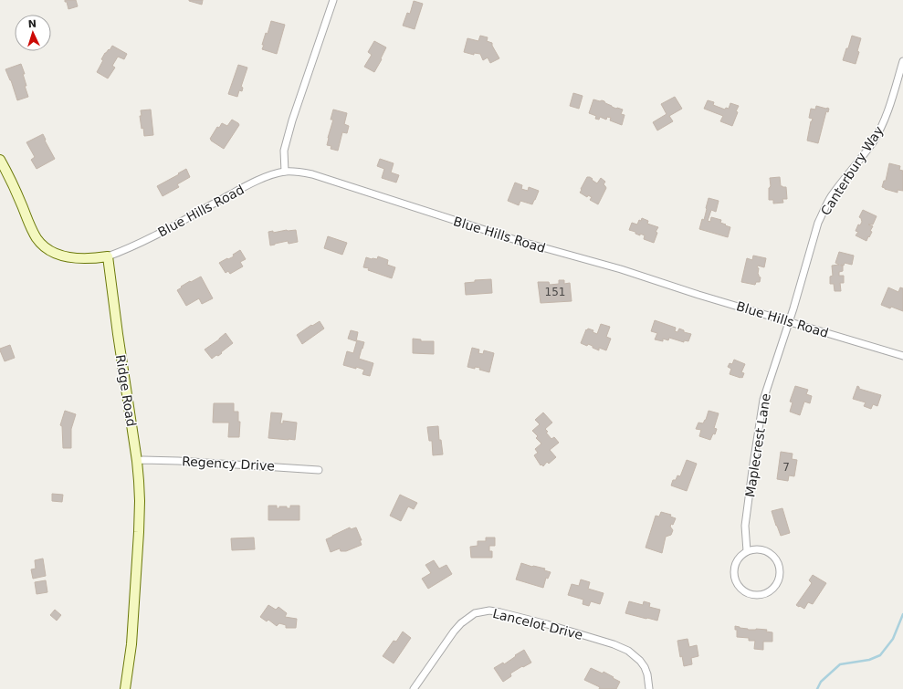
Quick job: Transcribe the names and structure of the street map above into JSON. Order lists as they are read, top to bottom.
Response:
{
  "streets": {
    "street": [
      "Canterbury Way",
      "Blue Hills Road",
      "Ridge Road",
      "Maplecrest Lane",
      "Regency Drive",
      "Lancelot Drive"
    ]
  },
  "crossings": [
    ["Canterbury Way", "Blue Hills Road"],
    ["Canterbury Way", "Maplecrest Lane"],
    ["Blue Hills Road", "Ridge Road"],
    ["Blue Hills Road", "Maplecrest Lane"],
    ["Ridge Road", "Regency Drive"]
  ],
  "house_numbers": ["151", "7"],
  "north": "top"
}
